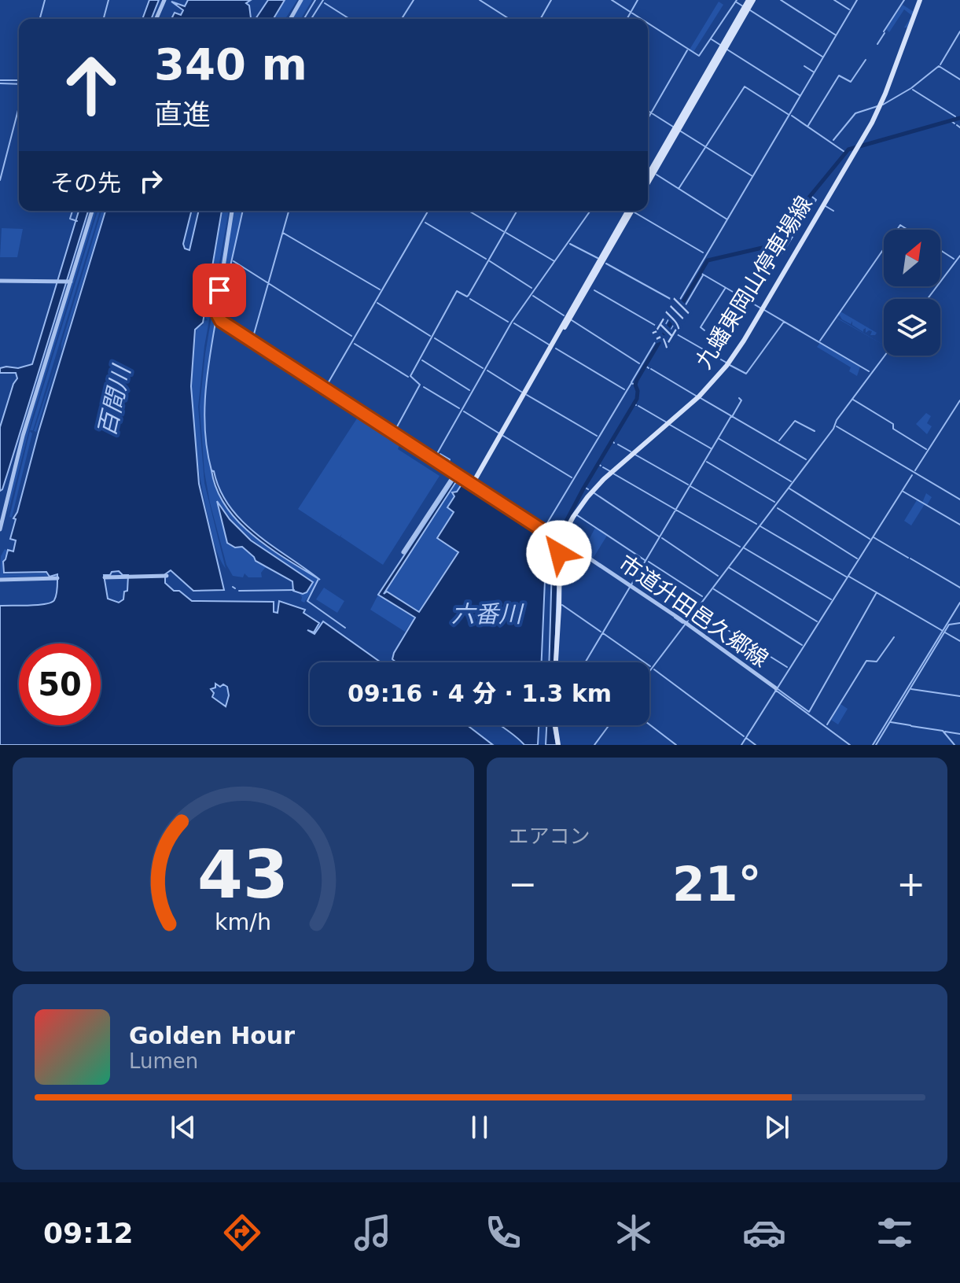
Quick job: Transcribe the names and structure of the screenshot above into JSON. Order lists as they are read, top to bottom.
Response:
{
  "streets": {
    "main road": ["九蟠東岡山停車場線"],
    "street": ["市道升田邑久郷線"]
  },
  "crossings": [
    ["九蟠東岡山停車場線", "市道升田邑久郷線"]
  ],
  "water": ["江川", "百間川", "六番川"],
  "north": "top right",
  "page": {
    "turn": ["340 m", "直進"],
    "then": "その先",
    "limit": "50",
    "trip": "09:16 · 4 分 · 1.3 km",
    "tile": "エアコン",
    "heat": ["−", "21°", "+"],
    "song": ["Golden Hour", "Lumen"],
    "tabs": "09:12",
    "gauge": ["43", "km/h"]
  }
}
